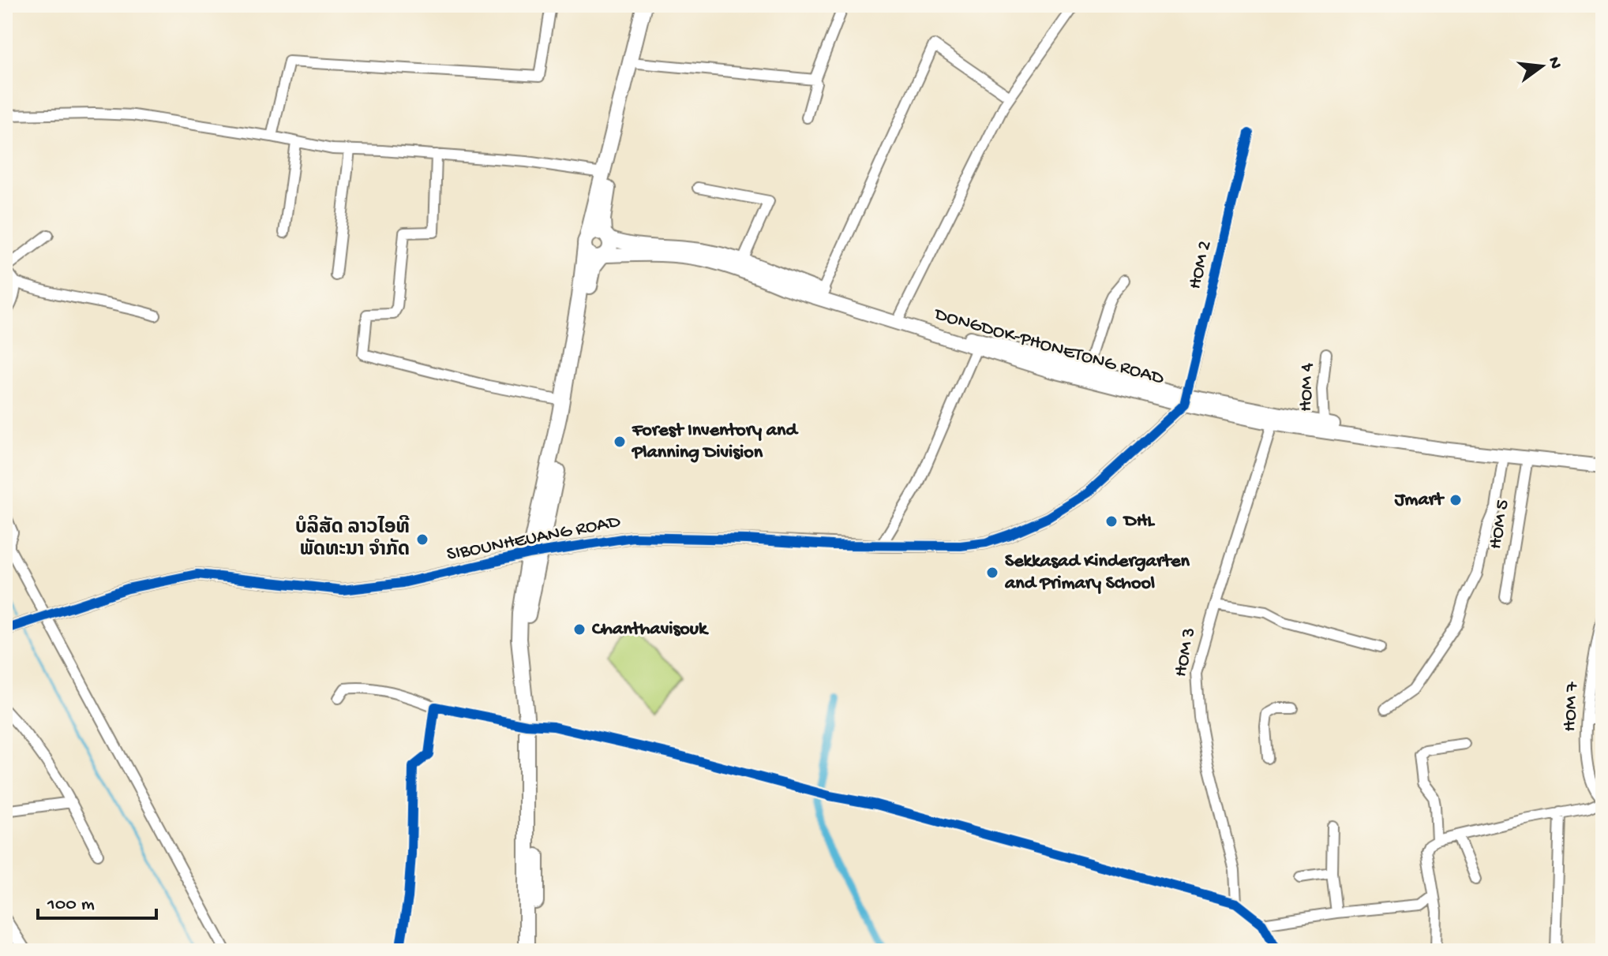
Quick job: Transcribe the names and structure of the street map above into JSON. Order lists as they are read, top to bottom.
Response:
{
  "streets": {
    "main road": ["DONGDOK-PHONETONG ROAD"],
    "street": [
      "HOM 2",
      "HOM 4",
      "HOM 5",
      "SIBOUNHEUANG ROAD",
      "HOM 3",
      "HOM 7"
    ]
  },
  "crossings": [
    ["HOM 2", "DONGDOK-PHONETONG ROAD"],
    ["HOM 2", "SIBOUNHEUANG ROAD"],
    ["DONGDOK-PHONETONG ROAD", "HOM 4"],
    ["DONGDOK-PHONETONG ROAD", "HOM 5"],
    ["DONGDOK-PHONETONG ROAD", "SIBOUNHEUANG ROAD"],
    ["DONGDOK-PHONETONG ROAD", "HOM 3"]
  ],
  "places": [
    "Forest Inventory and Planning Division",
    "Jmart",
    "DHL",
    "ບໍລິສັດ ລາວໄອທີ ພັດທະນາ ຈຳກັດ",
    "Sekkasad Kindergarten and Primary School",
    "Chanthavisouk"
  ],
  "scale_bar": "100 m",
  "north": "right"
}
